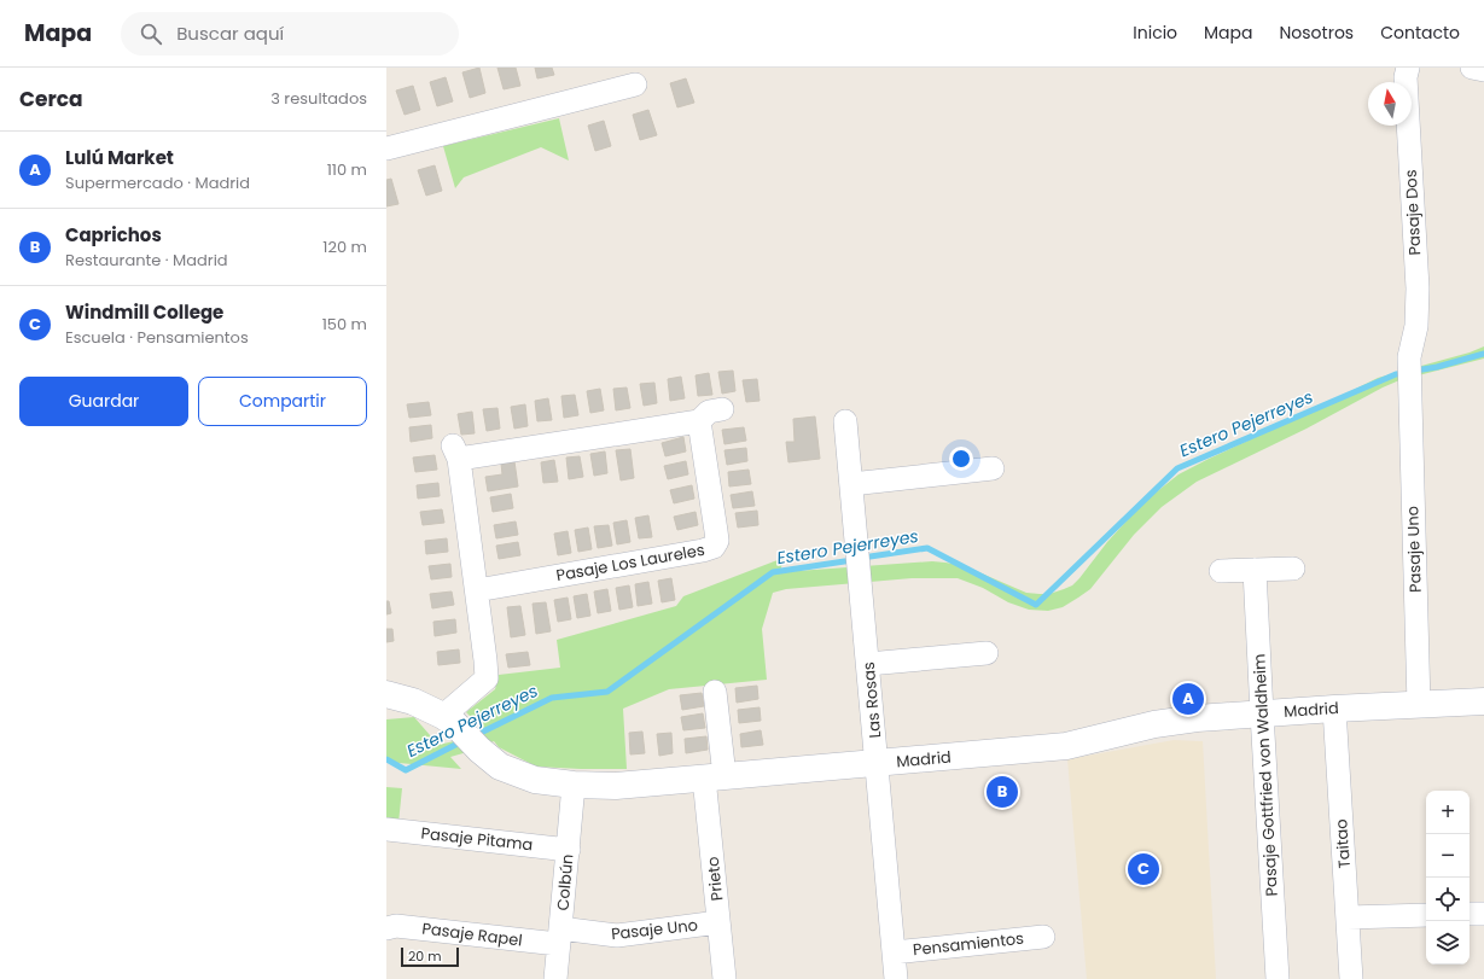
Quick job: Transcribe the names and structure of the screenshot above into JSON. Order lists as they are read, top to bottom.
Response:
{
  "streets": {
    "street": [
      "Pasaje Dos",
      "Pasaje Uno",
      "Pasaje Los Laureles",
      "Las Rosas",
      "Madrid",
      "Pasaje Gottfried von Waldheim",
      "Pasaje Pitama",
      "Taitao",
      "Prieto",
      "Colbún",
      "Pasaje Rapel",
      "Pensamientos"
    ]
  },
  "crossings": [
    ["Pasaje Dos", "Pasaje Uno"],
    ["Pasaje Uno", "Madrid"],
    ["Pasaje Uno", "Prieto"],
    ["Pasaje Uno", "Colbún"],
    ["Pasaje Uno", "Pasaje Rapel"],
    ["Las Rosas", "Madrid"],
    ["Las Rosas", "Pensamientos"],
    ["Madrid", "Pasaje Gottfried von Waldheim"],
    ["Madrid", "Taitao"],
    ["Madrid", "Prieto"],
    ["Madrid", "Colbún"],
    ["Pasaje Pitama", "Colbún"],
    ["Colbún", "Pasaje Rapel"]
  ],
  "water": ["Estero Pejerreyes"],
  "scale_bar": "20 m",
  "north": "top",
  "page": {
    "header": "Mapa",
    "search": "Buscar aquí",
    "nav": [
      "Inicio",
      "Mapa",
      "Nosotros",
      "Contacto"
    ],
    "heading": ["Cerca", "3 resultados"],
    "list": [
      {
        "mark": "A",
        "name": "Lulú Market",
        "note": "Supermercado · Madrid",
        "value": "110 m"
      },
      {
        "mark": "B",
        "name": "Caprichos",
        "note": "Restaurante · Madrid",
        "value": "120 m"
      },
      {
        "mark": "C",
        "name": "Windmill College",
        "note": "Escuela · Pensamientos",
        "value": "150 m"
      }
    ],
    "buttons": ["Guardar", "Compartir"],
    "pins": ["A", "B", "C"],
    "map_buttons": ["+", "−"],
    "scale": "20 m"
  }
}
